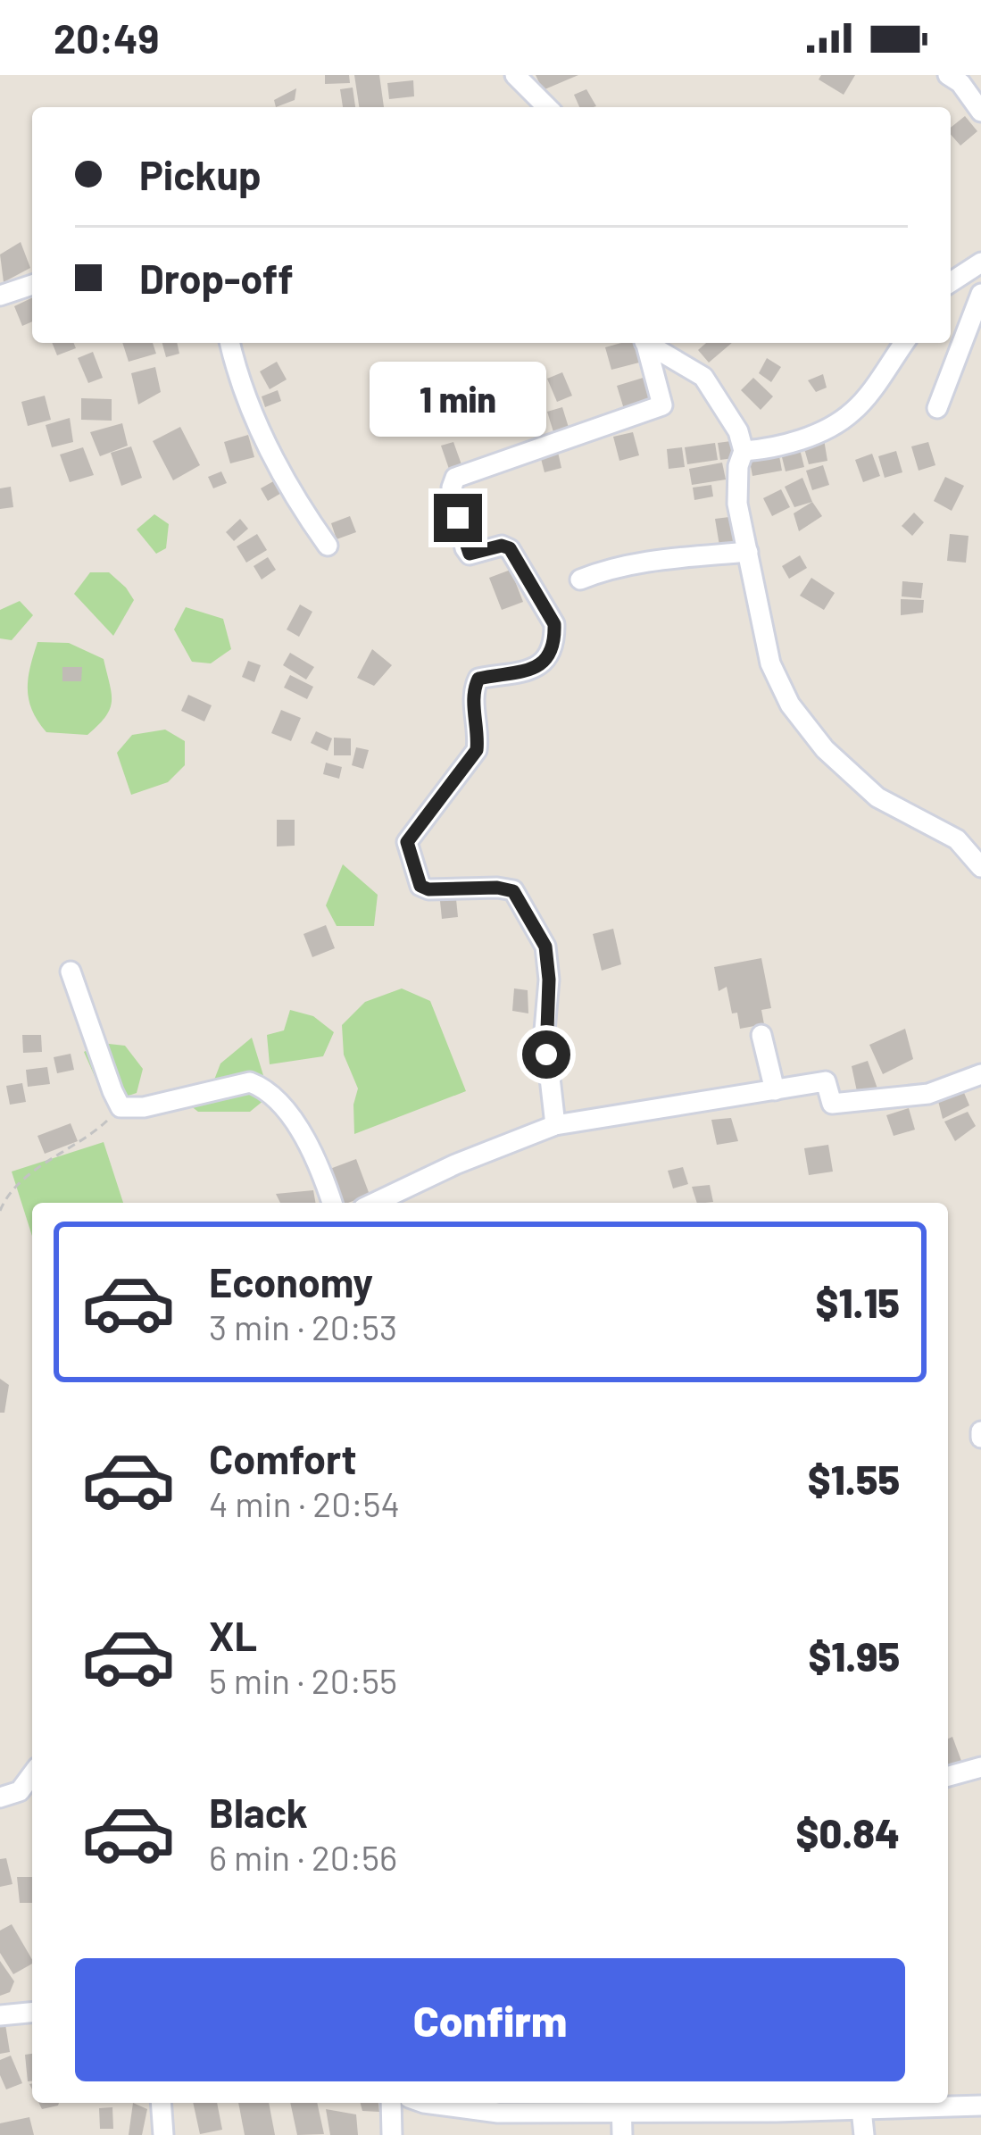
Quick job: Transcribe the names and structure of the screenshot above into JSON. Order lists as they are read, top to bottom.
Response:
{
  "page": {
    "status": "20:49",
    "banner": ["Pickup", "Drop-off"],
    "bubble": "1 min",
    "list": [
      {
        "name": "Economy",
        "note": "3 min · 20:53",
        "value": "$1.15"
      },
      {
        "name": "Comfort",
        "note": "4 min · 20:54",
        "value": "$1.55"
      },
      {
        "name": "XL",
        "note": "5 min · 20:55",
        "value": "$1.95"
      },
      {
        "name": "Black",
        "note": "6 min · 20:56",
        "value": "$0.84"
      }
    ],
    "buttons": "Confirm"
  }
}
